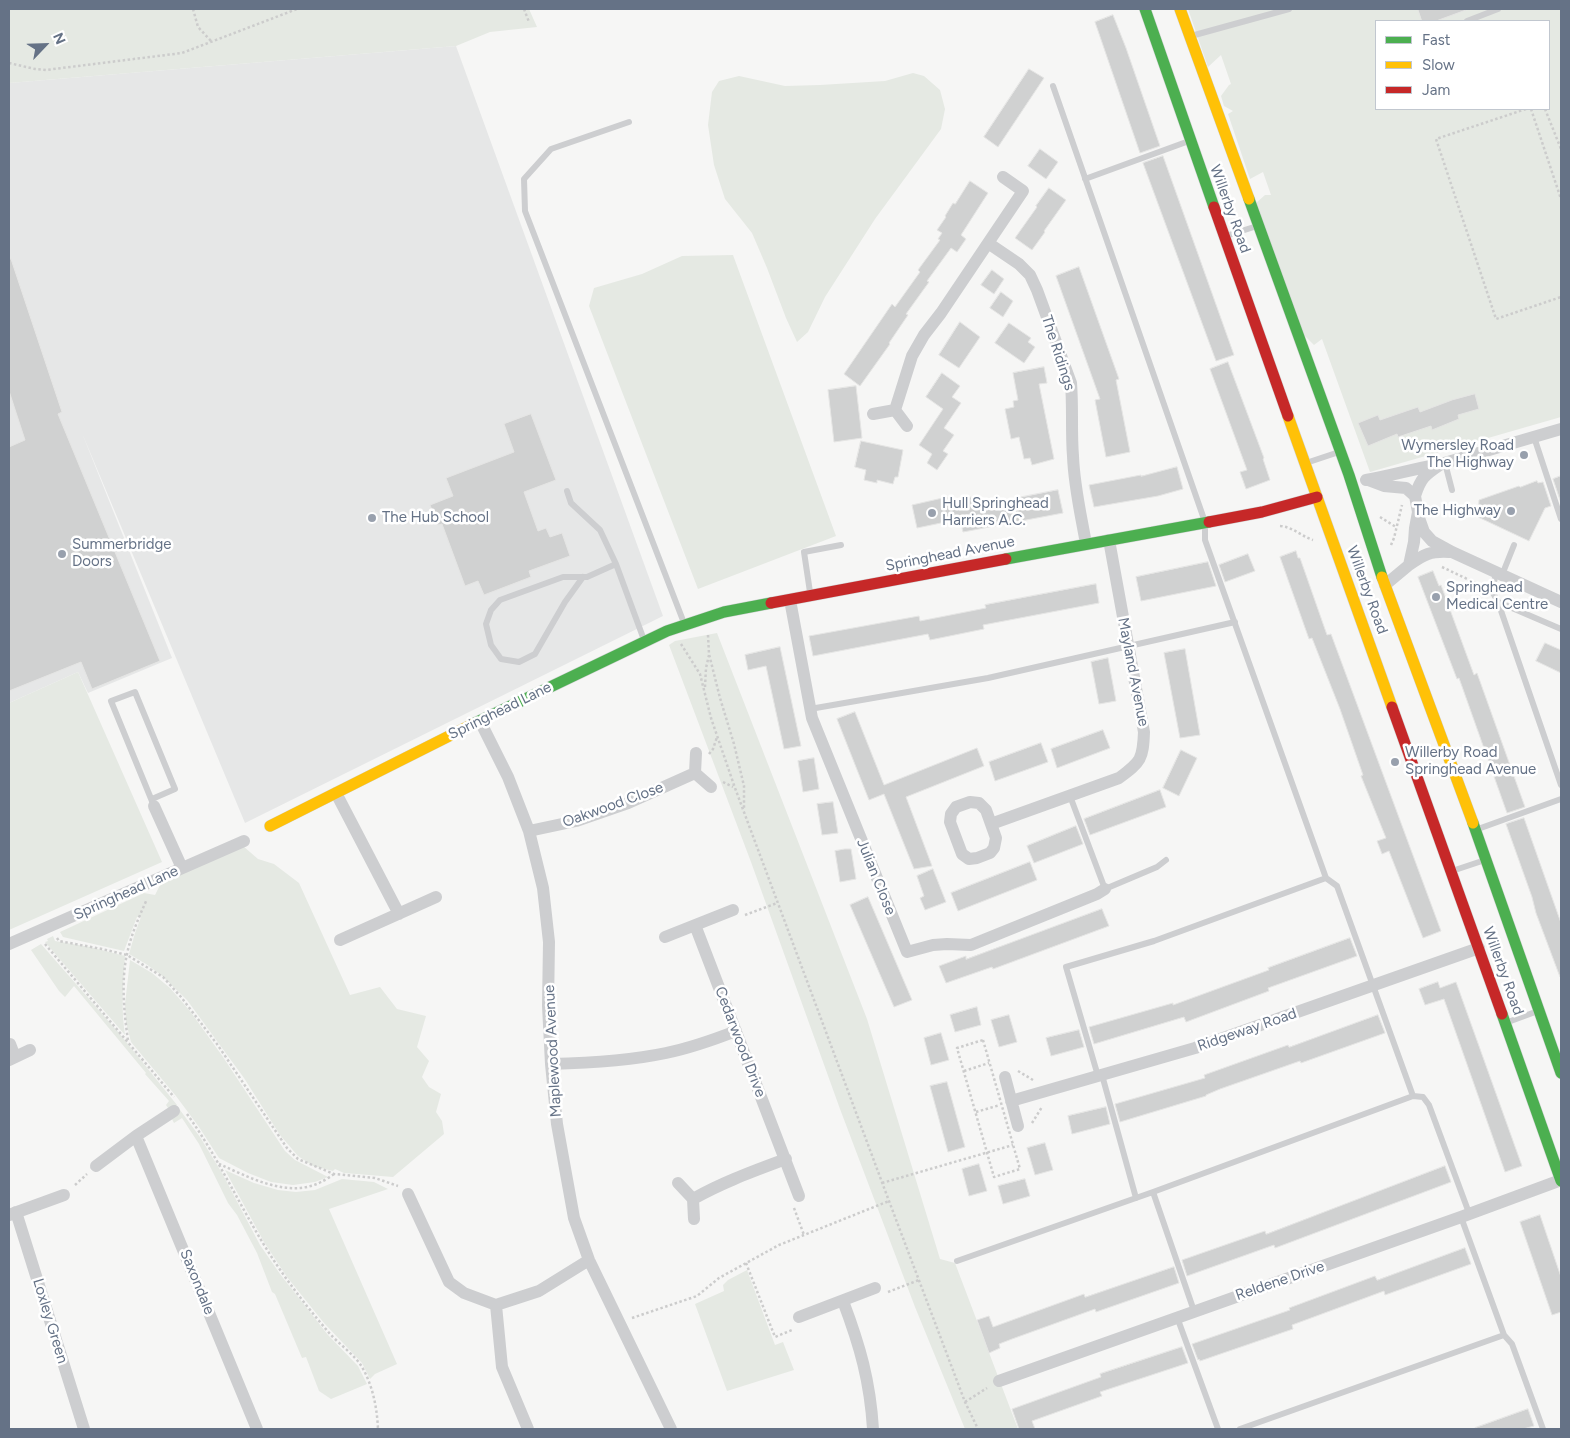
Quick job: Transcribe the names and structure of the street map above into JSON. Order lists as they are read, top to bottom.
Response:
{
  "streets": {
    "street": [
      "Willerby Road",
      "The Ridings",
      "Springhead Avenue",
      "Mayland Avenue",
      "Springhead Lane",
      "Oakwood Close",
      "Julian Close",
      "Ridgeway Road",
      "Cedarwood Drive",
      "Maplewood Avenue",
      "Reldene Drive",
      "Saxondale",
      "Loxley Green"
    ]
  },
  "crossings": [
    ["Willerby Road", "Springhead Avenue"],
    ["Willerby Road", "Ridgeway Road"],
    ["Willerby Road", "Reldene Drive"],
    ["The Ridings", "Springhead Avenue"],
    ["Springhead Avenue", "Mayland Avenue"],
    ["Springhead Avenue", "Springhead Lane"],
    ["Springhead Avenue", "Julian Close"],
    ["Springhead Lane", "Maplewood Avenue"],
    ["Oakwood Close", "Maplewood Avenue"]
  ],
  "places": [
    "Wymersley Road The Highway",
    "The Highway",
    "Hull Springhead Harriers A.C.",
    "The Hub School",
    "Summerbridge Doors",
    "Springhead Medical Centre",
    "Willerby Road Springhead Avenue"
  ],
  "legend": ["Fast", "Slow", "Jam"],
  "north": "top right"
}
